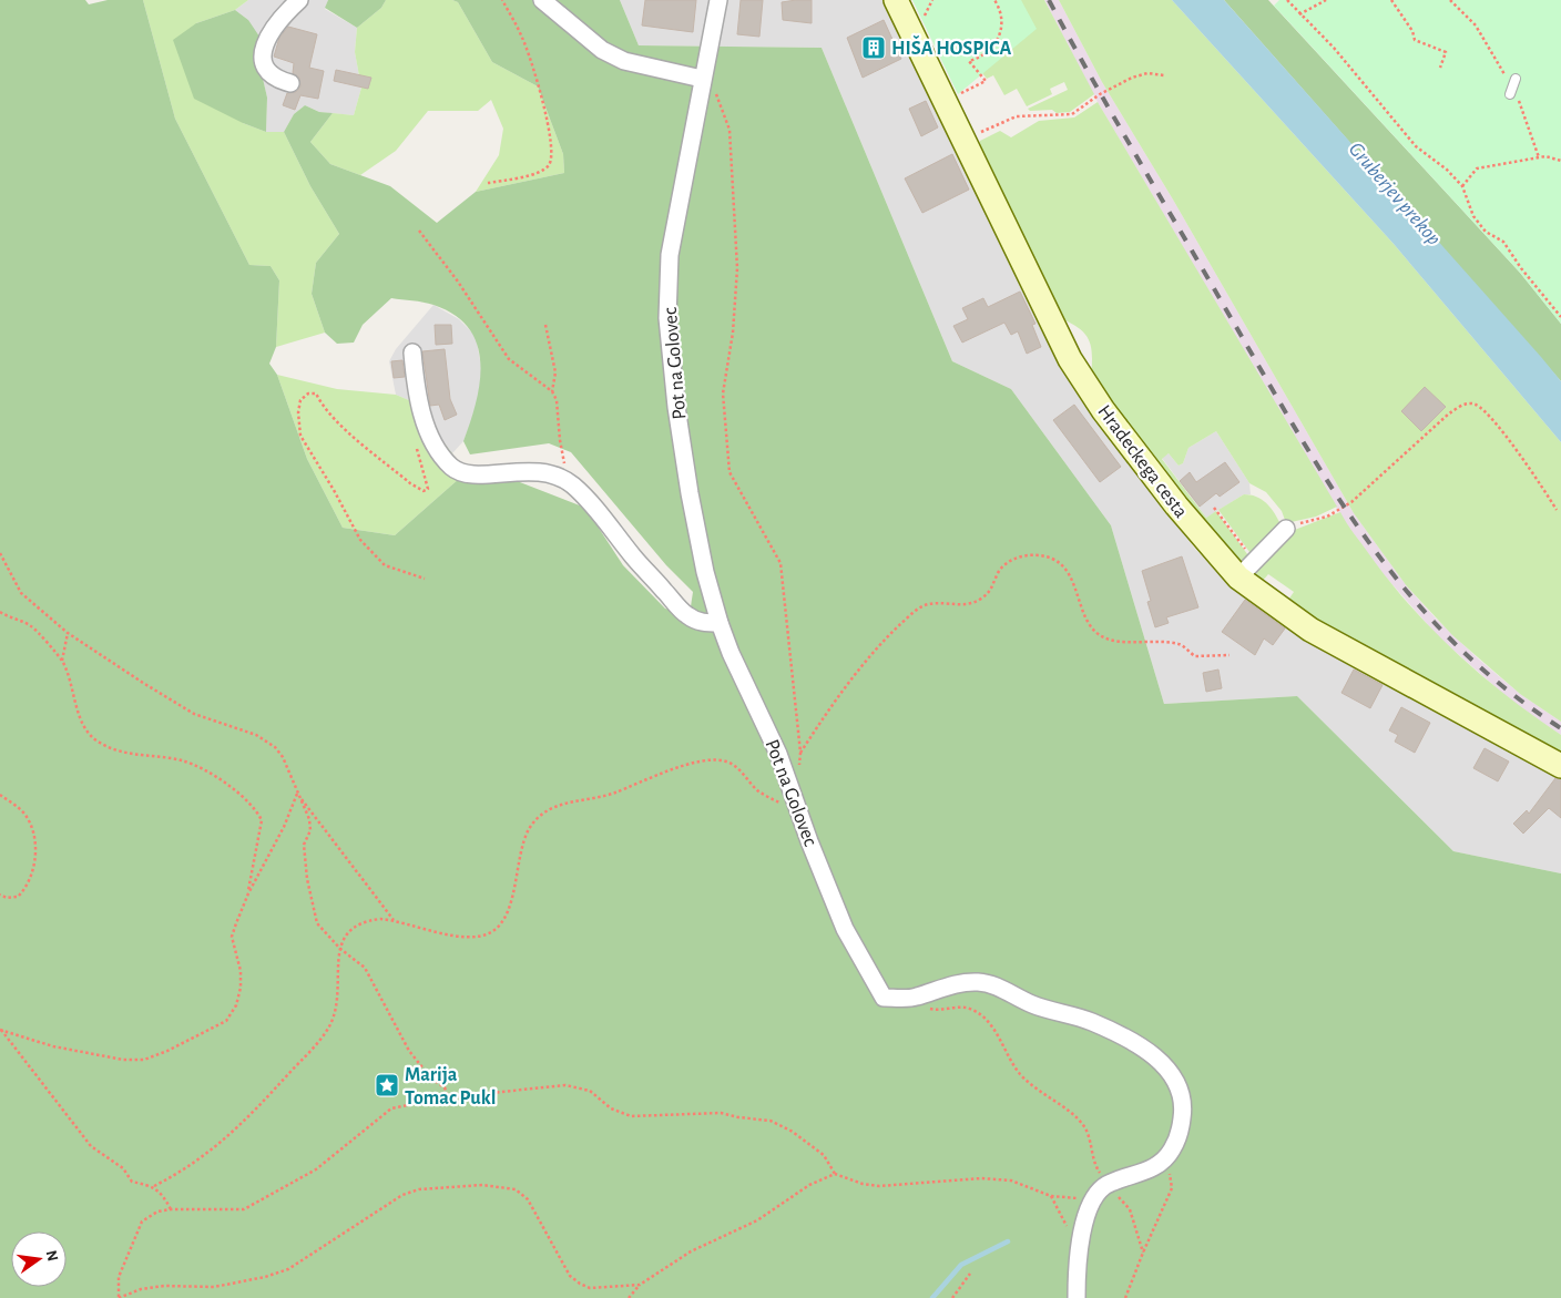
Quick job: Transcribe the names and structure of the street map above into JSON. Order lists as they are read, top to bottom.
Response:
{
  "streets": {
    "street": ["Pot na Golovec", "Hradeckega cesta"]
  },
  "water": ["Gruberjev prekop"],
  "places": {
    "building": ["HIŠA HOSPICA"],
    "place": ["Marija Tomac Pukl"]
  },
  "north": "right"
}
